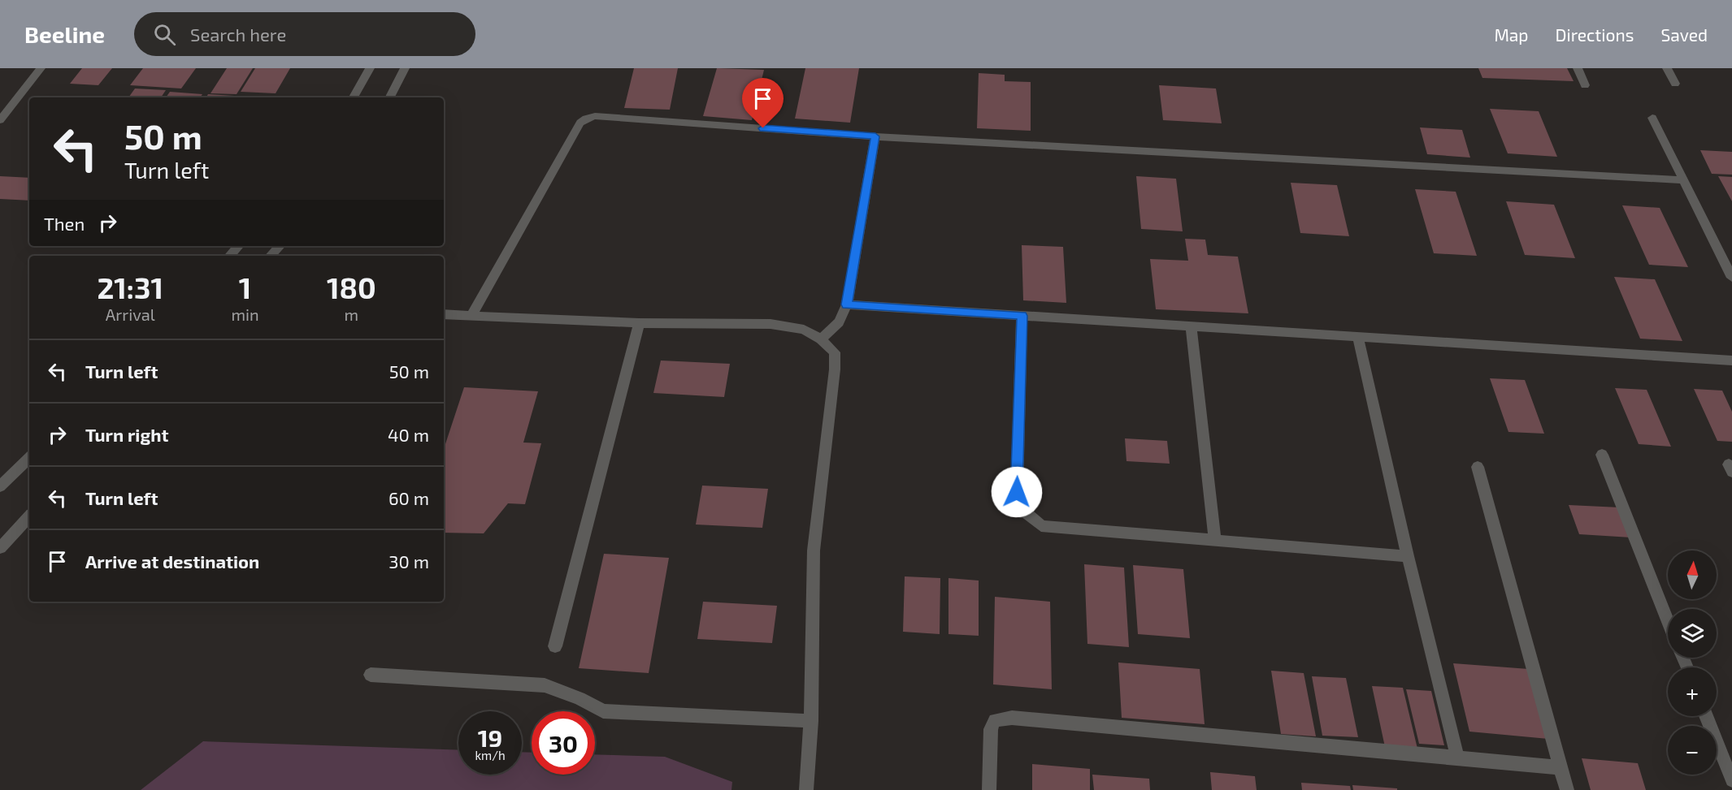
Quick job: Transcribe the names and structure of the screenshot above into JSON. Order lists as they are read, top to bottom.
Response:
{
  "north": "top",
  "page": {
    "header": "Beeline",
    "search": "Search here",
    "nav": ["Map", "Directions", "Saved"],
    "turn": ["50 m", "Turn left"],
    "then": "Then",
    "eta": [
      "21:31",
      "Arrival",
      "1",
      "min",
      "180",
      "m"
    ],
    "list": [
      {
        "name": "Turn left",
        "value": "50 m"
      },
      {
        "name": "Turn right",
        "value": "40 m"
      },
      {
        "name": "Turn left",
        "value": "60 m"
      },
      {
        "name": "Arrive at destination",
        "value": "30 m"
      }
    ],
    "map_buttons": ["+", "−"],
    "speed": "19 km/h",
    "limit": "30"
  }
}
